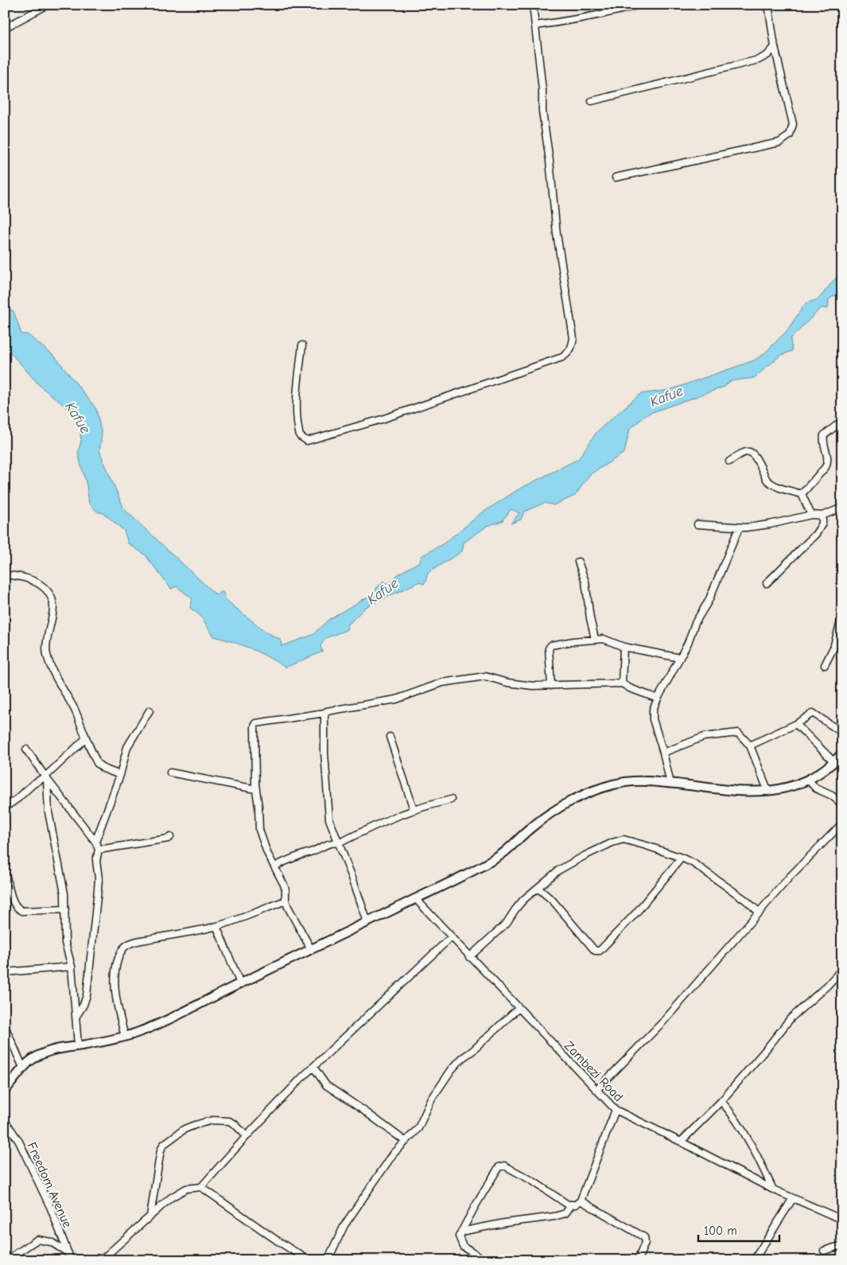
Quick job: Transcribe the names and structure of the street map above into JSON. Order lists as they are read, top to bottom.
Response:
{
  "streets": {
    "street": ["Zambezi Road", "Freedom Avenue"]
  },
  "water": ["Kafue"],
  "scale_bar": "100 m"
}
